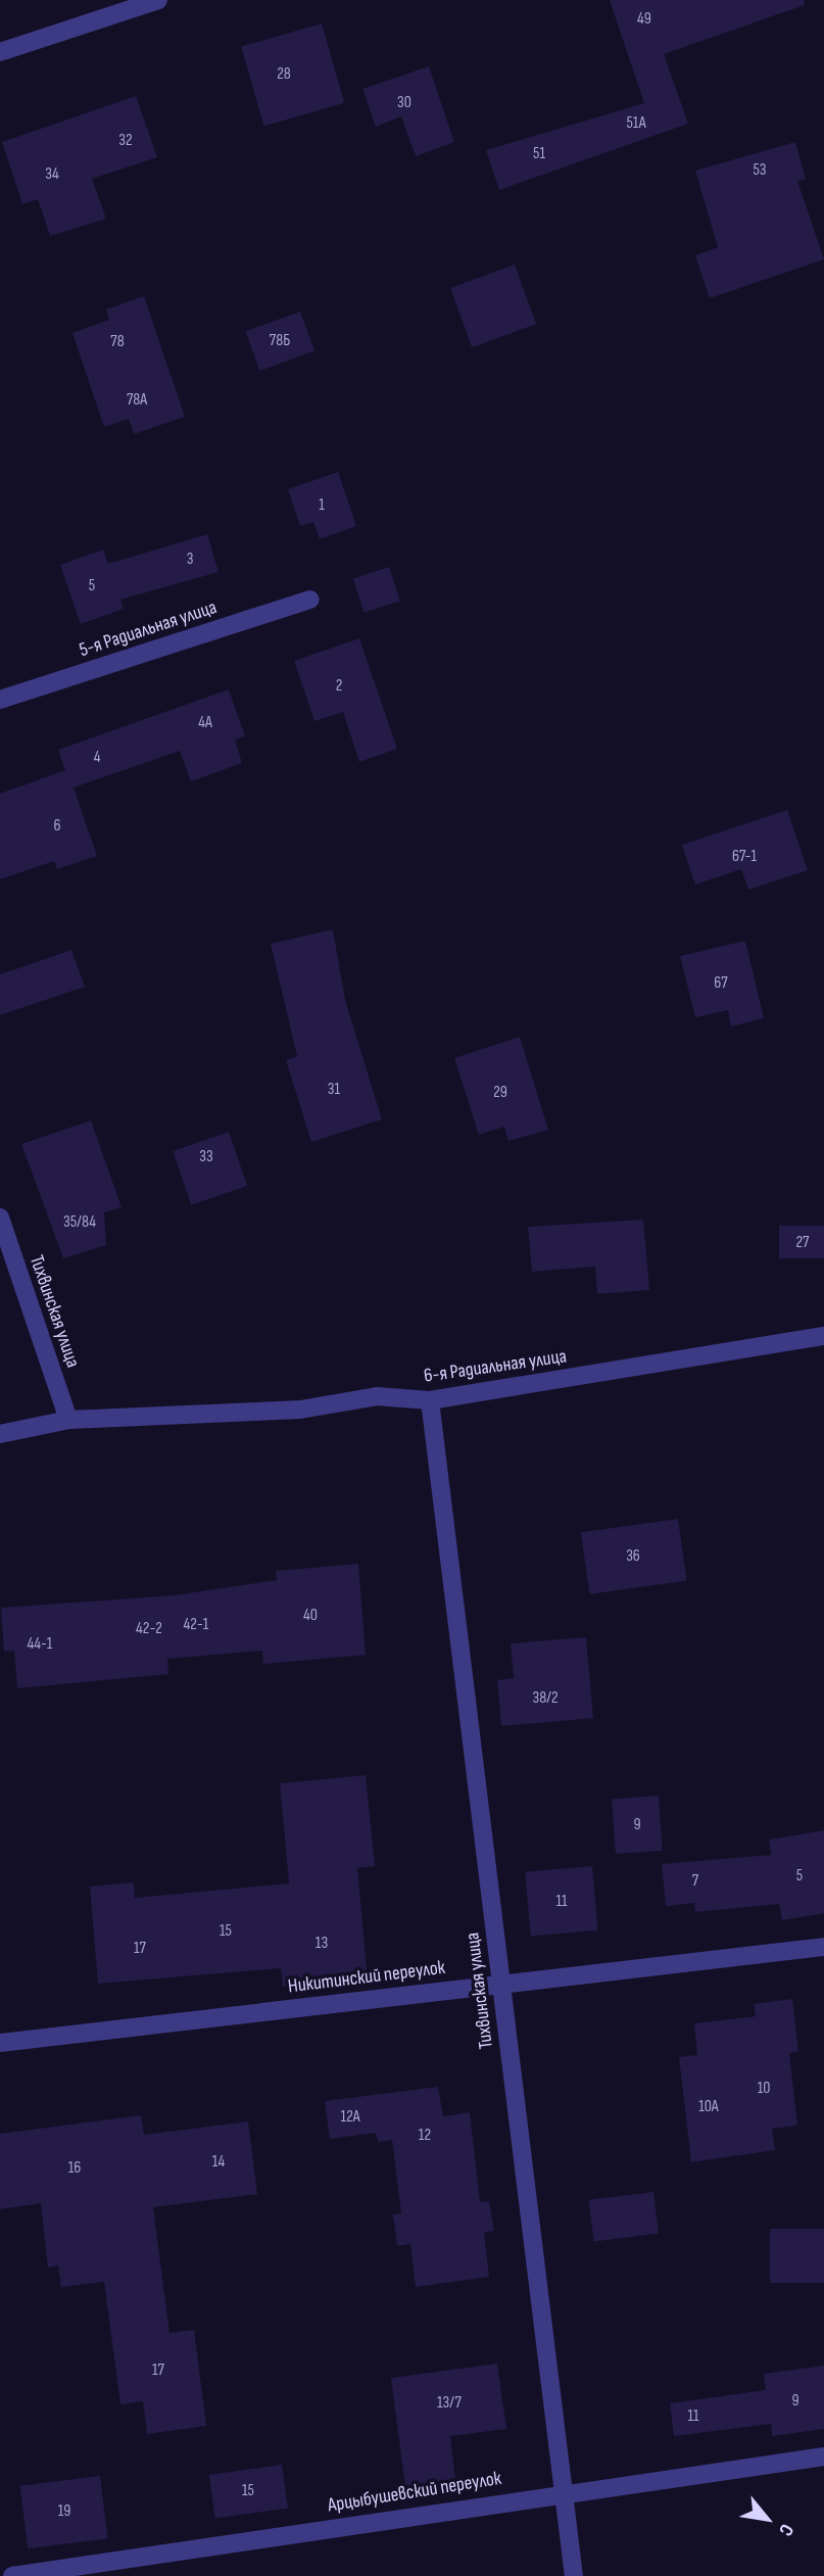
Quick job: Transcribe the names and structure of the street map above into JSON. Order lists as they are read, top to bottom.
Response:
{
  "streets": {
    "street": [
      "5-я Радиальная улица",
      "Тихвинская улица",
      "6-я Радиальная улица",
      "Никитинский переулок",
      "Арцыбушевский переулок"
    ]
  },
  "crossings": [
    ["Тихвинская улица", "6-я Радиальная улица"],
    ["Тихвинская улица", "Никитинский переулок"],
    ["Тихвинская улица", "Арцыбушевский переулок"]
  ],
  "house_numbers": [
    "49",
    "28",
    "30",
    "51А",
    "32",
    "51",
    "53",
    "34",
    "78Б",
    "78",
    "78А",
    "1",
    "3",
    "5",
    "2",
    "4А",
    "4",
    "6",
    "67-1",
    "67",
    "31",
    "29",
    "33",
    "35/84",
    "27",
    "36",
    "40",
    "42-1",
    "42-2",
    "44-1",
    "38/2",
    "9",
    "5",
    "7",
    "11",
    "15",
    "13",
    "17",
    "10",
    "10А",
    "12А",
    "12",
    "14",
    "16",
    "17",
    "9",
    "13/7",
    "11",
    "15",
    "19"
  ],
  "north": "bottom right"
}
